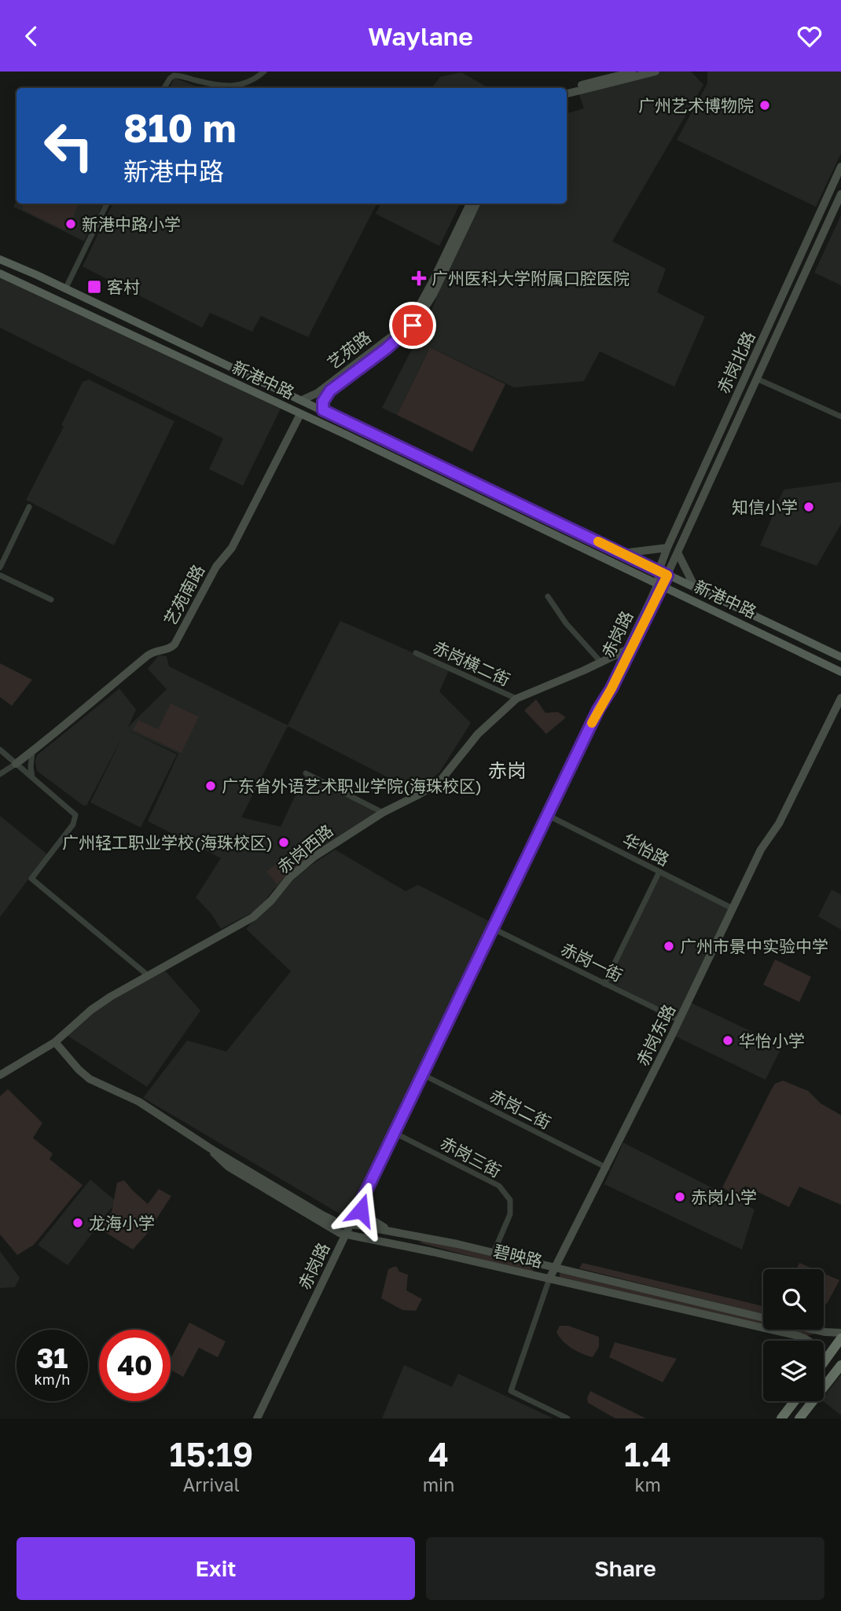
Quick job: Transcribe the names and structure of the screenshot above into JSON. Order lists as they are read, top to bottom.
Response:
{
  "streets": {
    "main road": ["新港中路"],
    "street": [
      "艺苑路",
      "赤岗北路",
      "艺苑南路",
      "赤岗路",
      "赤岗横二街",
      "赤岗西路",
      "华怡路",
      "赤岗一街",
      "赤岗东路",
      "赤岗二街",
      "赤岗三街",
      "碧映路"
    ]
  },
  "crossings": [
    ["艺苑路", "新港中路"],
    ["赤岗北路", "新港中路"],
    ["赤岗北路", "赤岗路"],
    ["新港中路", "艺苑南路"],
    ["新港中路", "赤岗路"],
    ["赤岗路", "赤岗西路"],
    ["赤岗路", "华怡路"],
    ["赤岗路", "赤岗一街"],
    ["赤岗路", "赤岗二街"],
    ["赤岗路", "赤岗三街"],
    ["赤岗路", "碧映路"],
    ["赤岗横二街", "赤岗西路"],
    ["赤岗西路", "碧映路"],
    ["华怡路", "赤岗东路"],
    ["赤岗一街", "赤岗东路"],
    ["赤岗东路", "赤岗二街"],
    ["赤岗东路", "碧映路"],
    ["赤岗三街", "碧映路"]
  ],
  "districts": ["赤岗"],
  "places": {
    "other": [
      "广州艺术博物院",
      "新港中路小学",
      "知信小学",
      "广东省外语艺术职业学院(海珠校区)",
      "广州轻工职业学校(海珠校区)",
      "广州市景中实验中学",
      "华怡小学",
      "赤岗小学",
      "龙海小学"
    ],
    "health": ["广州医科大学附属口腔医院"],
    "transit": ["客村"]
  },
  "page": {
    "header": "Waylane",
    "turn": ["810 m", "新港中路"],
    "speed": "31 km/h",
    "limit": "40",
    "eta": [
      "15:19",
      "Arrival",
      "4",
      "min",
      "1.4",
      "km"
    ],
    "buttons": ["Exit", "Share"]
  }
}
